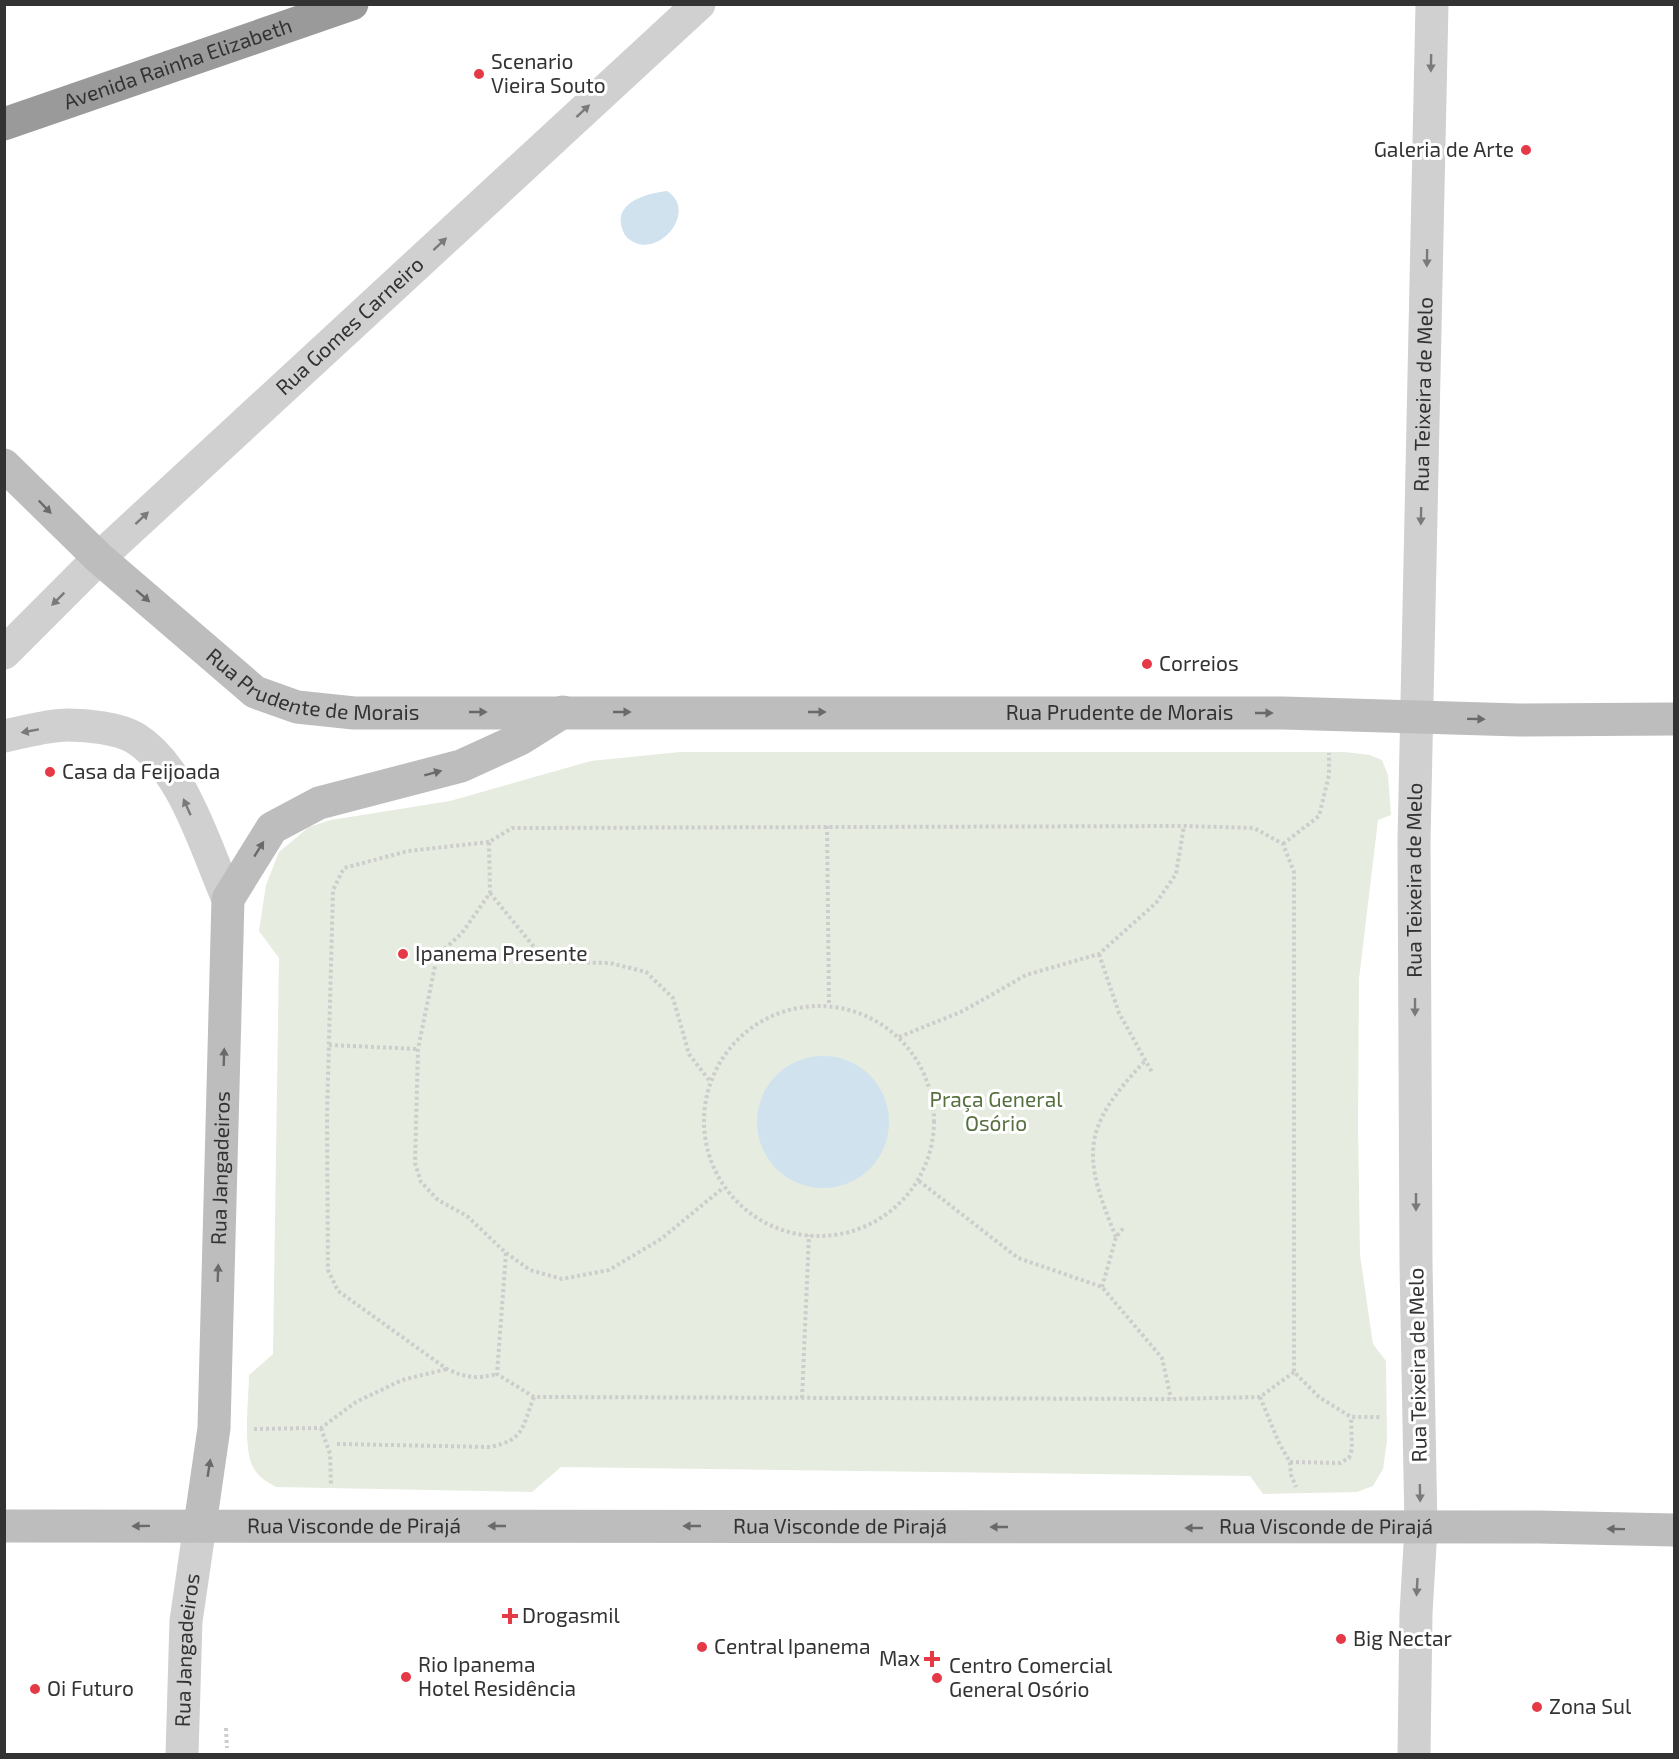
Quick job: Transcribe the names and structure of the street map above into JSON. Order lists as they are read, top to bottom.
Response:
{
  "streets": {
    "highway": ["Avenida Rainha Elizabeth"],
    "main road": ["Rua Prudente de Morais", "Rua Jangadeiros", "Rua Visconde de Pirajá"],
    "street": ["Rua Gomes Carneiro", "Rua Teixeira de Melo"]
  },
  "crossings": [
    ["Rua Gomes Carneiro", "Rua Prudente de Morais"],
    ["Rua Teixeira de Melo", "Rua Prudente de Morais"],
    ["Rua Teixeira de Melo", "Rua Visconde de Pirajá"],
    ["Rua Jangadeiros", "Rua Visconde de Pirajá"]
  ],
  "one_way": [
    "Rua Teixeira de Melo",
    "Rua Prudente de Morais",
    "Rua Jangadeiros",
    "Rua Visconde de Pirajá"
  ],
  "parks": ["Praça General Osório"],
  "places": {
    "other": [
      "Scenario Vieira Souto",
      "Galeria de Arte",
      "Correios",
      "Casa da Feijoada",
      "Ipanema Presente",
      "Big Nectar",
      "Central Ipanema",
      "Rio Ipanema Hotel Residência",
      "Centro Comercial General Osório",
      "Oi Futuro",
      "Zona Sul"
    ],
    "health": ["Drogasmil", "Max"]
  }
}
